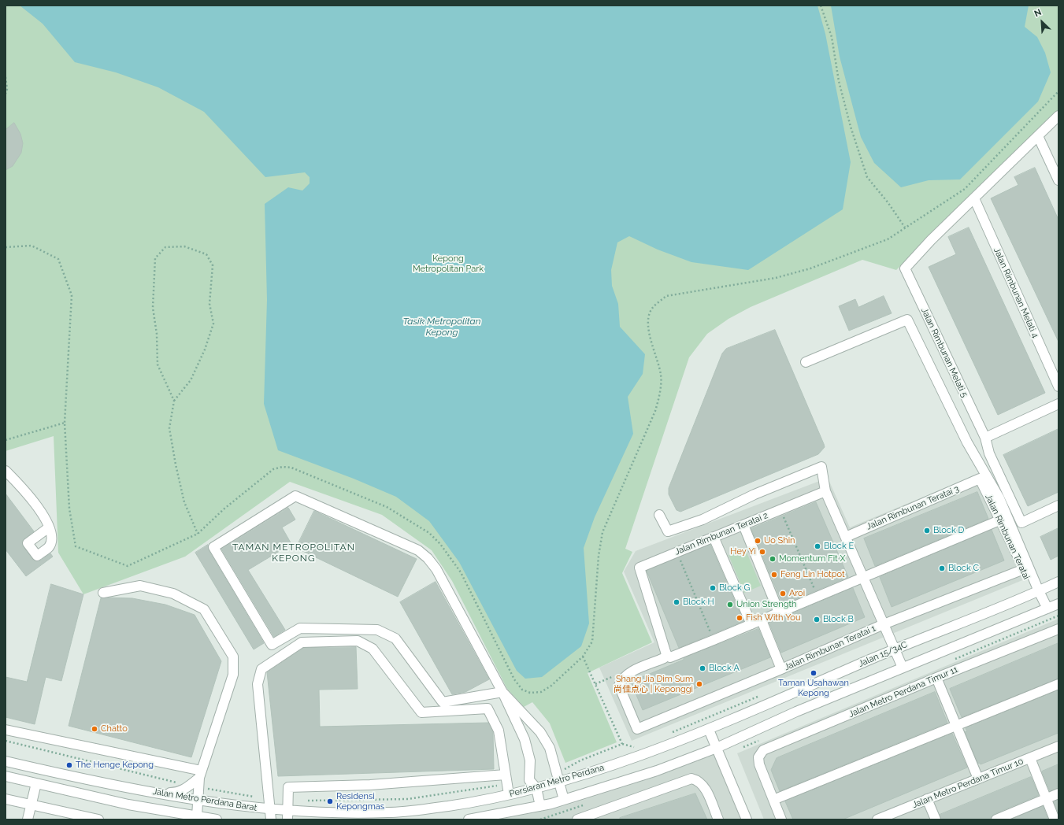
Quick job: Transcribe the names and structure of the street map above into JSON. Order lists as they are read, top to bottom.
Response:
{
  "streets": {
    "street": [
      "Jalan Rimbunan Melati 4",
      "Jalan Rimbunan Melati 5",
      "Jalan Rimbunan Teratai 3",
      "Jalan Rimbunan Teratai 2",
      "Jalan Rimbunan Teratai",
      "Jalan Rimbunan Teratai 1",
      "Jalan 15/34C",
      "Jalan Metro Perdana Timur 11",
      "Persiaran Metro Perdana",
      "Jalan Metro Perdana Timur 10",
      "Jalan Metro Perdana Barat"
    ]
  },
  "crossings": [
    ["Jalan Rimbunan Melati 4", "Jalan Rimbunan Melati 5"],
    ["Jalan Rimbunan Teratai 3", "Jalan Rimbunan Teratai"],
    ["Jalan Rimbunan Teratai", "Jalan Rimbunan Teratai 1"],
    ["Jalan Rimbunan Teratai", "Jalan 15/34C"],
    ["Jalan 15/34C", "Persiaran Metro Perdana"],
    ["Persiaran Metro Perdana", "Jalan Metro Perdana Barat"]
  ],
  "districts": ["TAMAN METROPOLITAN KEPONG"],
  "water": ["Tasik Metropolitan Kepong"],
  "parks": ["Kepong Metropolitan Park"],
  "places": [
    "Block D",
    "Uo Shin",
    "Block E",
    "Hey Yi",
    "Momentum Fit X",
    "Block C",
    "Feng Lin Hotpot",
    "Block G",
    "Aroi",
    "Block H",
    "Union Strength",
    "Fish With You",
    "Block B",
    "Block A",
    "Taman Usahawan Kepong",
    "Shang Jia Dim Sum 尚佳点心 | Keponggi",
    "Chatto",
    "The Henge Kepong",
    "Residensi Kepongmas"
  ],
  "north": "top left"
}
